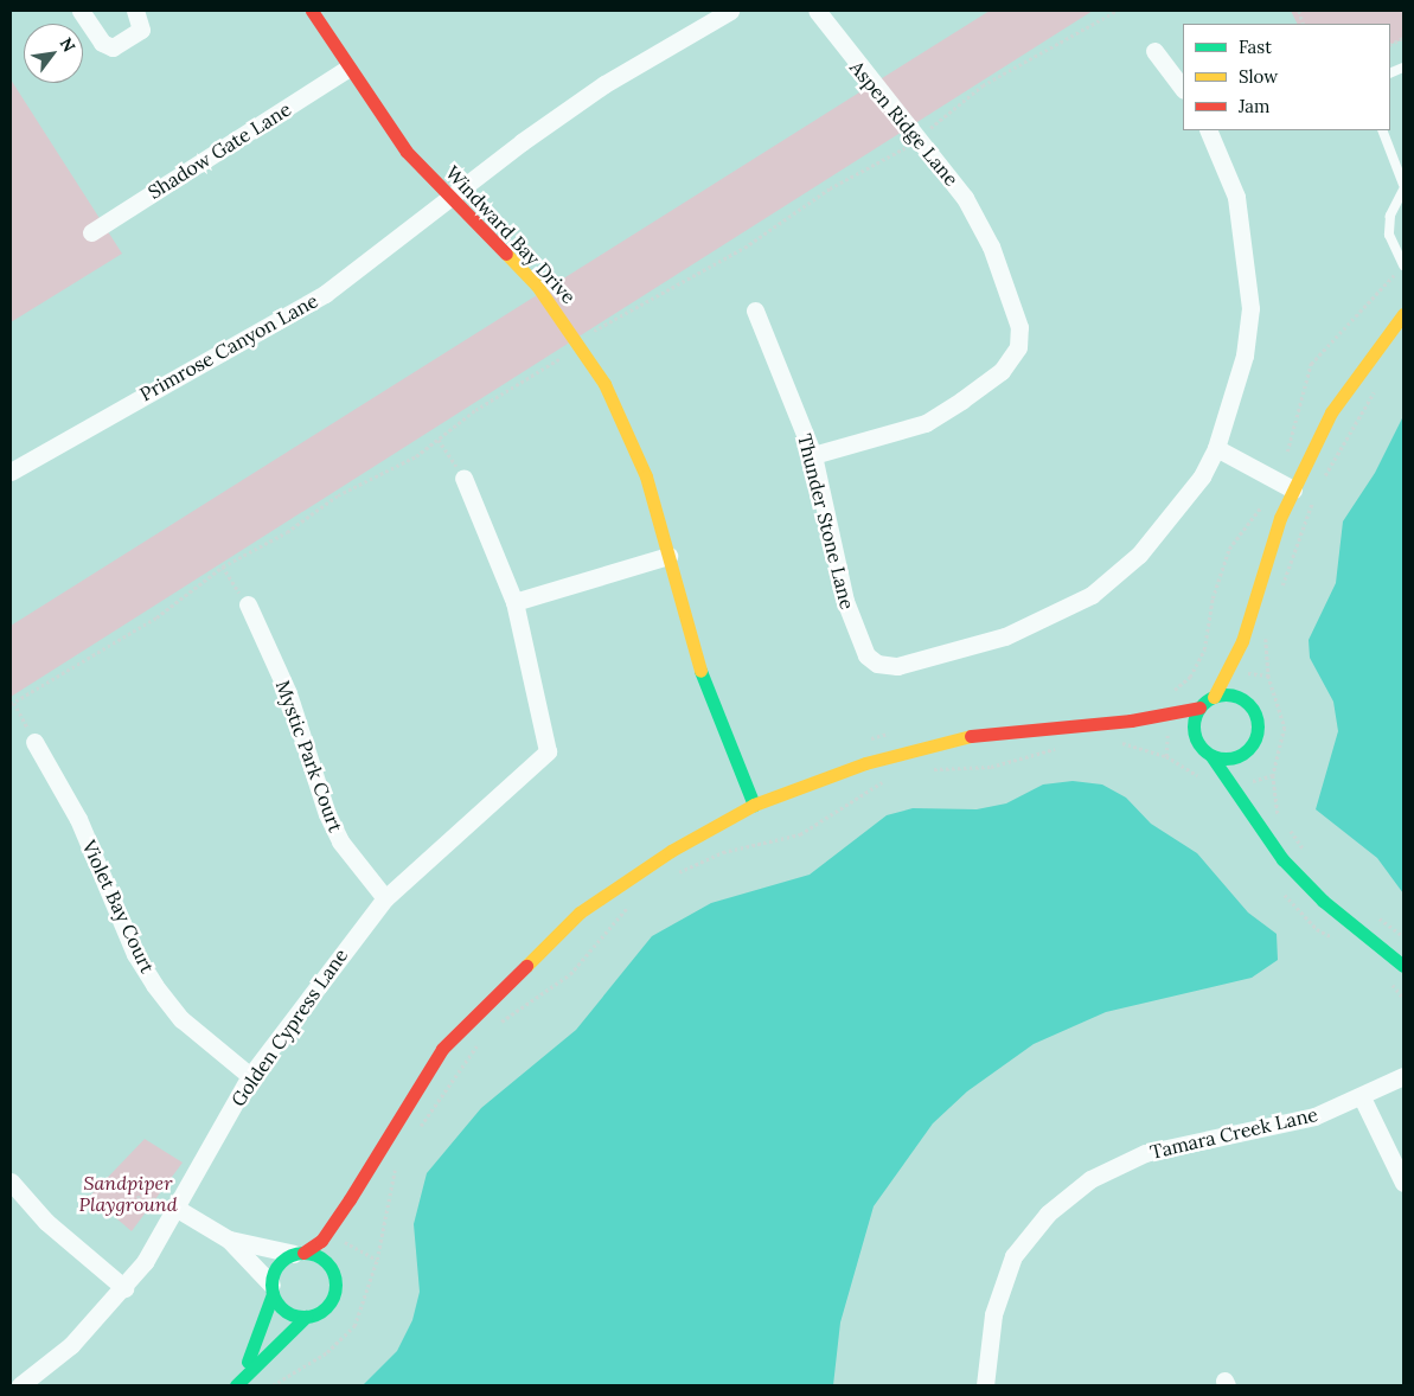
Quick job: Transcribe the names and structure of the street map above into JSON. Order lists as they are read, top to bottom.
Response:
{
  "streets": {
    "street": [
      "Aspen Ridge Lane",
      "Shadow Gate Lane",
      "Windward Bay Drive",
      "Primrose Canyon Lane",
      "Thunder Stone Lane",
      "Mystic Park Court",
      "Violet Bay Court",
      "Golden Cypress Lane",
      "Tamara Creek Lane"
    ]
  },
  "crossings": [
    ["Aspen Ridge Lane", "Thunder Stone Lane"],
    ["Shadow Gate Lane", "Windward Bay Drive"],
    ["Windward Bay Drive", "Primrose Canyon Lane"],
    ["Mystic Park Court", "Golden Cypress Lane"],
    ["Violet Bay Court", "Golden Cypress Lane"]
  ],
  "parks": ["Sandpiper Playground"],
  "legend": ["Fast", "Slow", "Jam"],
  "north": "top right"
}
